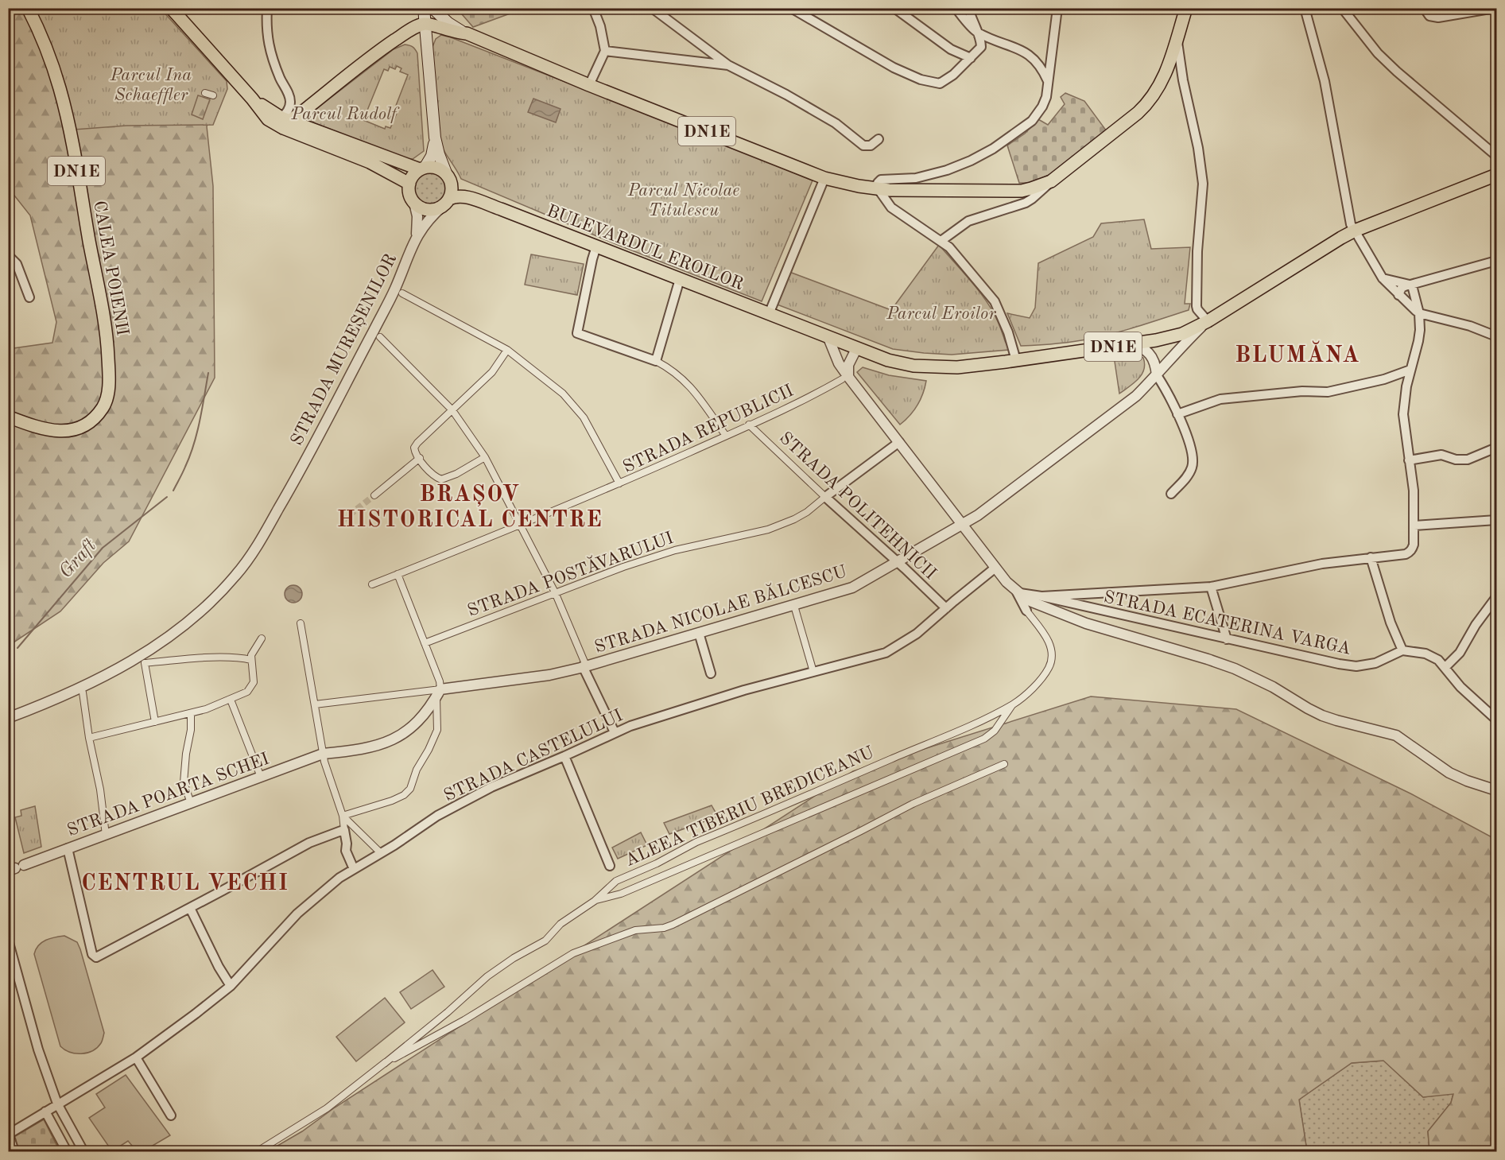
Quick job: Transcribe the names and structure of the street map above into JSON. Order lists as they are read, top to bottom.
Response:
{
  "streets": {
    "main road": ["DN1E", "BULEVARDUL EROILOR", "CALEA POIENII"],
    "street": [
      "STRADA MUREȘENILOR",
      "STRADA REPUBLICII",
      "STRADA POLITEHNICII",
      "STRADA POSTĂVARULUI",
      "STRADA NICOLAE BĂLCESCU",
      "STRADA ECATERINA VARGA",
      "STRADA CASTELULUI",
      "STRADA POARTA SCHEI",
      "ALEEA TIBERIU BREDICEANU"
    ]
  },
  "crossings": [
    ["DN1E", "BULEVARDUL EROILOR"],
    ["DN1E", "STRADA MUREȘENILOR"],
    ["DN1E", "STRADA NICOLAE BĂLCESCU"],
    ["BULEVARDUL EROILOR", "STRADA MUREȘENILOR"],
    ["BULEVARDUL EROILOR", "STRADA NICOLAE BĂLCESCU"],
    ["STRADA REPUBLICII", "STRADA POLITEHNICII"],
    ["STRADA POLITEHNICII", "STRADA POSTĂVARULUI"],
    ["STRADA POLITEHNICII", "STRADA NICOLAE BĂLCESCU"],
    ["STRADA POLITEHNICII", "STRADA CASTELULUI"],
    ["STRADA NICOLAE BĂLCESCU", "STRADA POARTA SCHEI"],
    ["STRADA ECATERINA VARGA", "ALEEA TIBERIU BREDICEANU"]
  ],
  "districts": ["BLUMĂNA", "BRAȘOV HISTORICAL CENTRE", "CENTRUL VECHI"],
  "water": ["Graft"],
  "parks": [
    "Parcul Ina Schaeffler",
    "Parcul Rudolf",
    "Parcul Nicolae Titulescu",
    "Parcul Eroilor"
  ]
}
